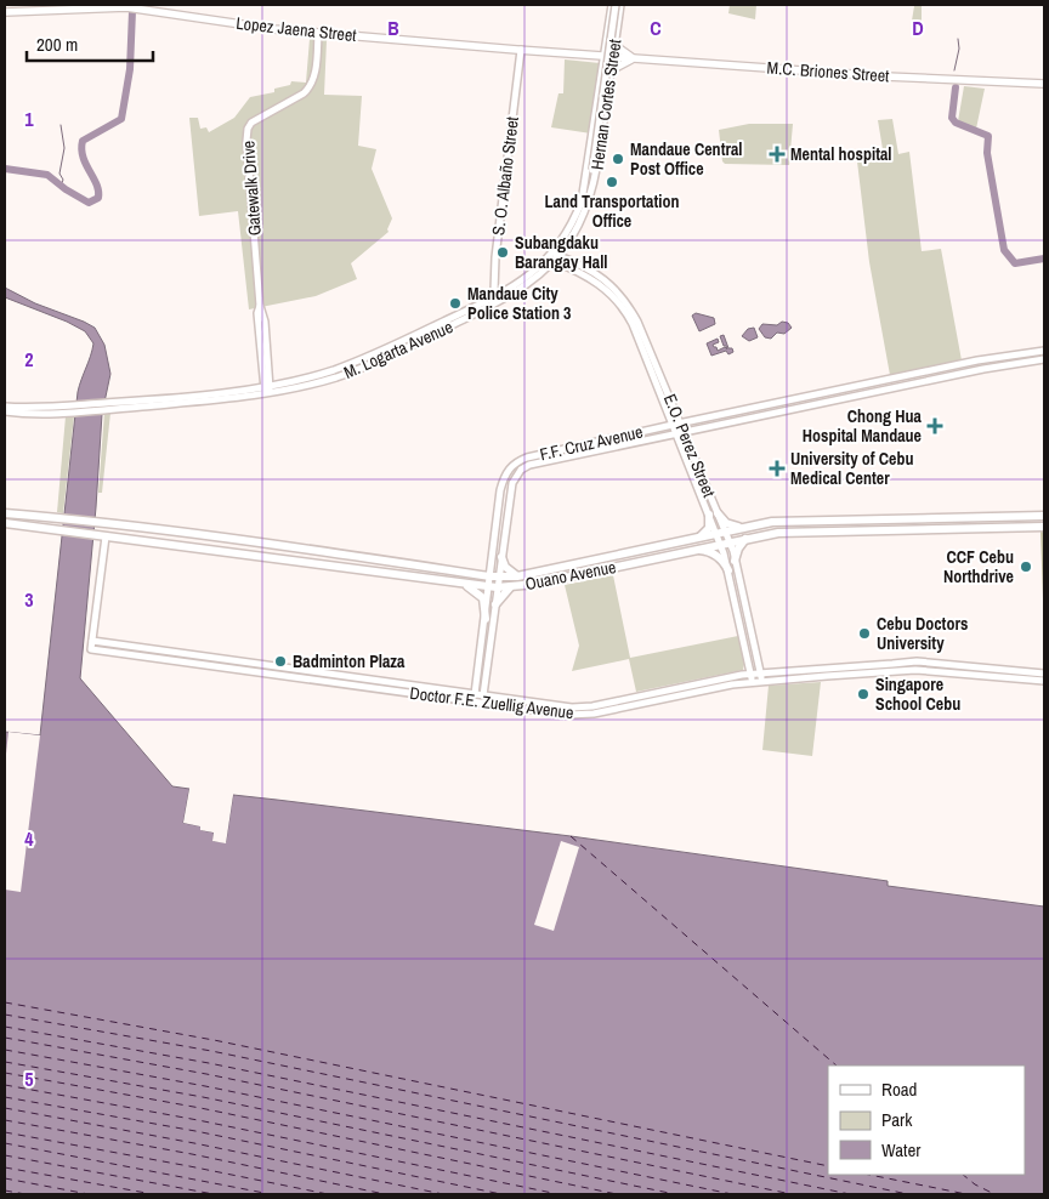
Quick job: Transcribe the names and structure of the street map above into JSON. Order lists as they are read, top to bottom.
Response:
{
  "streets": {
    "highway": ["Ouano Avenue"],
    "main road": ["Lopez Jaena Street", "M.C. Briones Street"],
    "street": [
      "Hernan Cortes Street",
      "S. O. Albaño Street",
      "Gatewalk Drive",
      "M. Logarta Avenue",
      "F.F. Cruz Avenue",
      "E.O. Perez Street",
      "Doctor F.E. Zuellig Avenue"
    ]
  },
  "crossings": [
    ["Lopez Jaena Street", "M.C. Briones Street"],
    ["Lopez Jaena Street", "Hernan Cortes Street"],
    ["Lopez Jaena Street", "S. O. Albaño Street"],
    ["Lopez Jaena Street", "Gatewalk Drive"],
    ["M.C. Briones Street", "Hernan Cortes Street"],
    ["Hernan Cortes Street", "M. Logarta Avenue"],
    ["Hernan Cortes Street", "E.O. Perez Street"],
    ["S. O. Albaño Street", "M. Logarta Avenue"],
    ["Gatewalk Drive", "M. Logarta Avenue"],
    ["M. Logarta Avenue", "E.O. Perez Street"],
    ["F.F. Cruz Avenue", "E.O. Perez Street"],
    ["F.F. Cruz Avenue", "Ouano Avenue"],
    ["F.F. Cruz Avenue", "Doctor F.E. Zuellig Avenue"],
    ["E.O. Perez Street", "Ouano Avenue"],
    ["E.O. Perez Street", "Doctor F.E. Zuellig Avenue"]
  ],
  "places": {
    "health": ["Mental hospital", "Chong Hua Hospital Mandaue", "University of Cebu Medical Center"],
    "other": [
      "Mandaue Central Post Office",
      "Land Transportation Office",
      "Subangdaku Barangay Hall",
      "Mandaue City Police Station 3",
      "CCF Cebu Northdrive",
      "Cebu Doctors University",
      "Badminton Plaza",
      "Singapore School Cebu"
    ]
  },
  "legend": ["Road", "Park", "Water"],
  "scale_bar": "200 m",
  "grid": {
    "columns": ["B", "C", "D"],
    "rows": [
      "1",
      "2",
      "3",
      "4",
      "5"
    ]
  }
}
